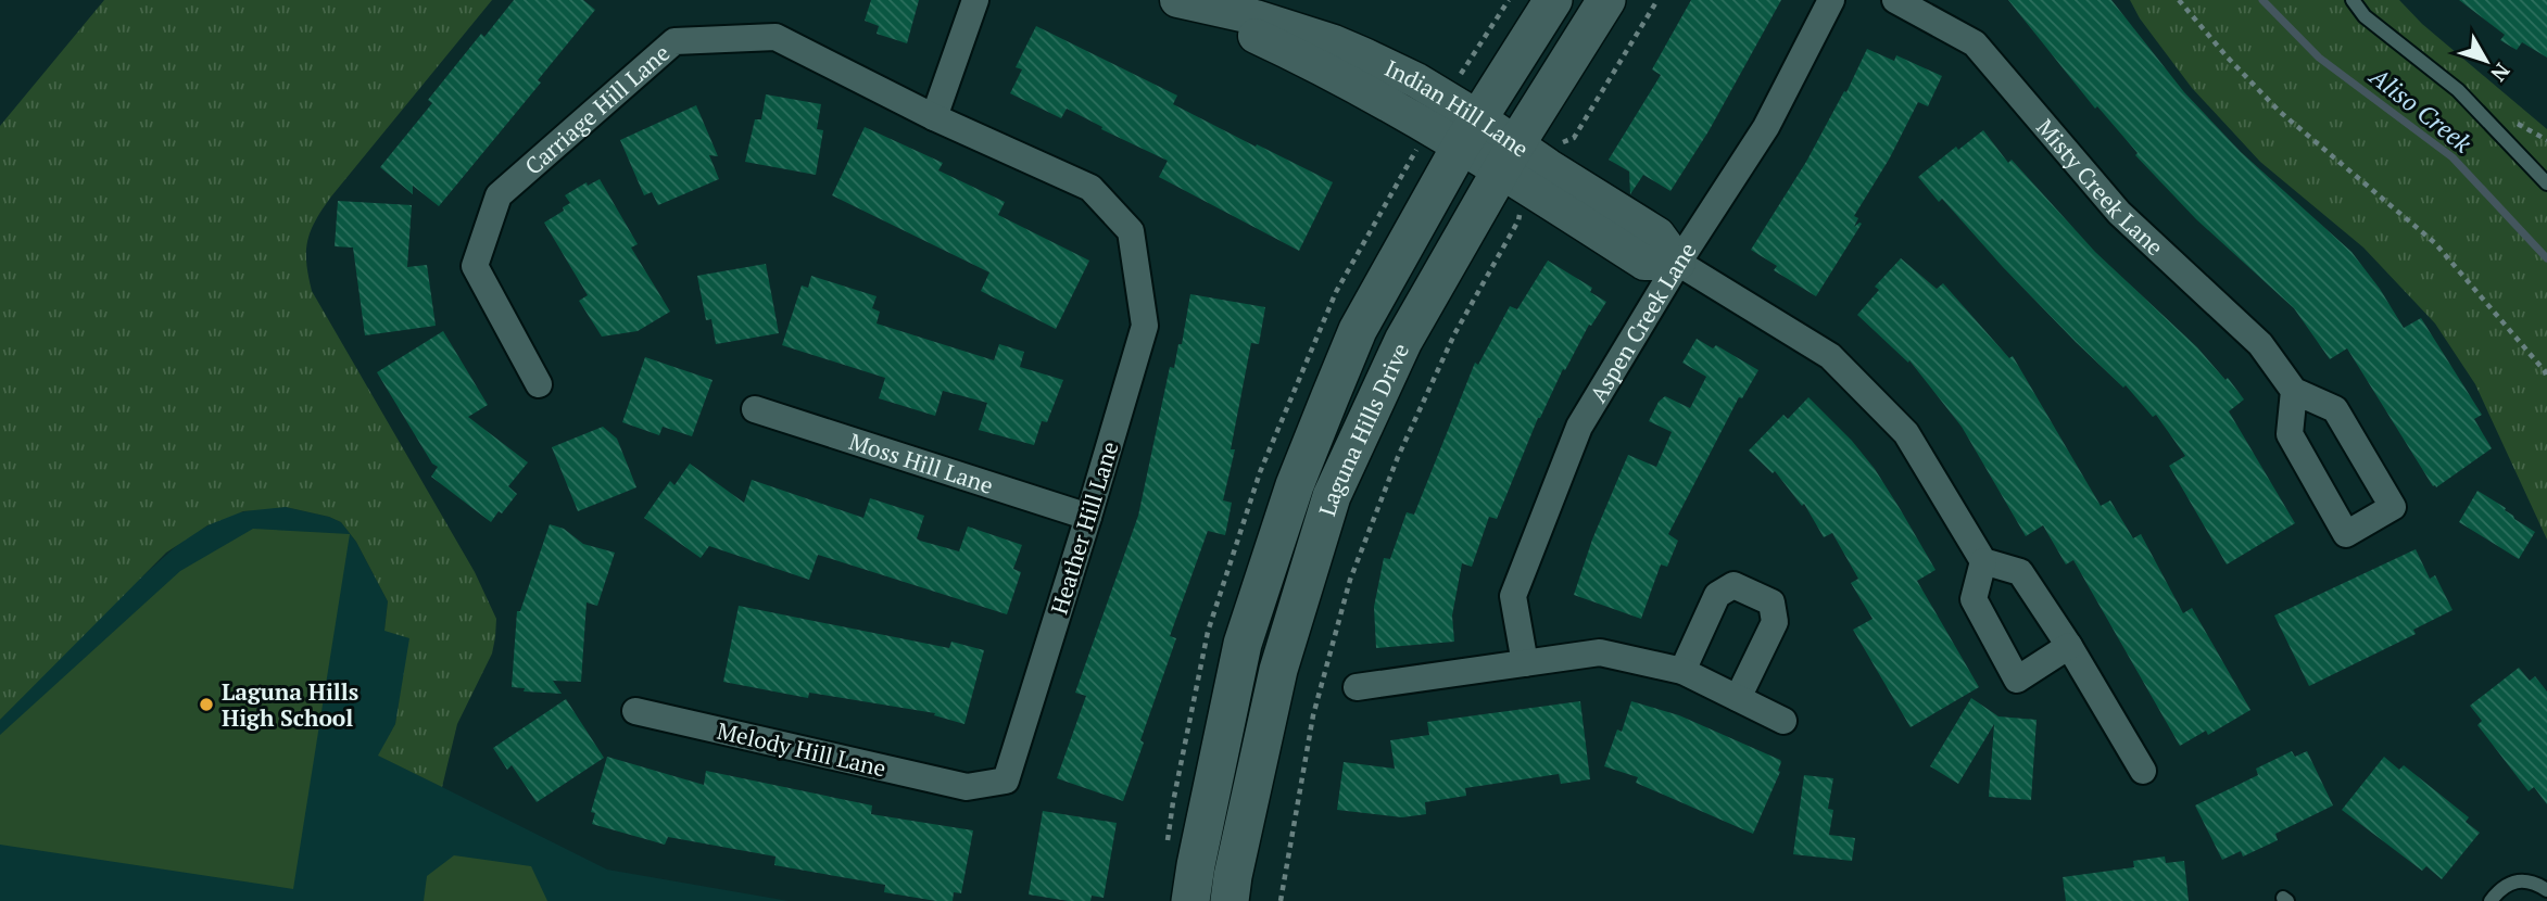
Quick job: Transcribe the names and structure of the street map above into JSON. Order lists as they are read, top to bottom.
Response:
{
  "streets": {
    "main road": ["Laguna Hills Drive"],
    "street": [
      "Carriage Hill Lane",
      "Indian Hill Lane",
      "Misty Creek Lane",
      "Aspen Creek Lane",
      "Moss Hill Lane",
      "Heather Hill Lane",
      "Melody Hill Lane"
    ]
  },
  "crossings": [
    ["Carriage Hill Lane", "Heather Hill Lane"],
    ["Indian Hill Lane", "Aspen Creek Lane"],
    ["Indian Hill Lane", "Laguna Hills Drive"],
    ["Moss Hill Lane", "Heather Hill Lane"],
    ["Heather Hill Lane", "Melody Hill Lane"]
  ],
  "water": ["Aliso Creek"],
  "places": ["Laguna Hills High School"],
  "north": "bottom right"
}
